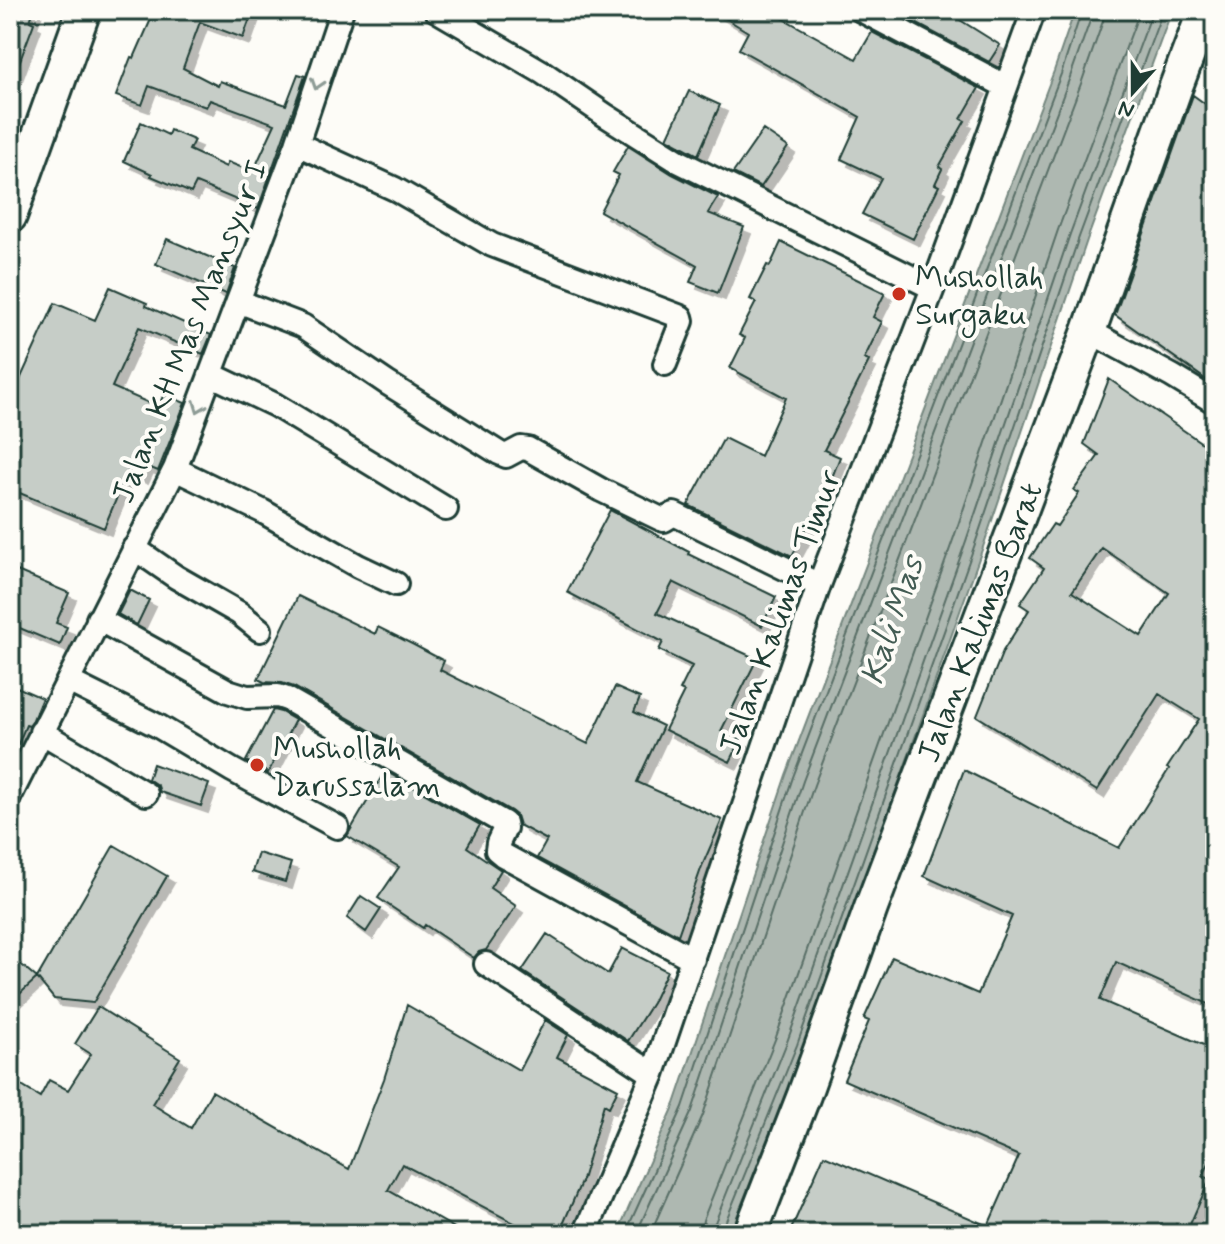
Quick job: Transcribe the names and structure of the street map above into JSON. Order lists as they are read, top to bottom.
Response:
{
  "streets": {
    "street": ["Jalan KH Mas Mansyur I", "Jalan Kalimas Timur", "Jalan Kalimas Barat"]
  },
  "water": ["Kali Mas"],
  "places": ["Mushollah Surgaku", "Mushollah Darussalam"],
  "north": "bottom"
}
